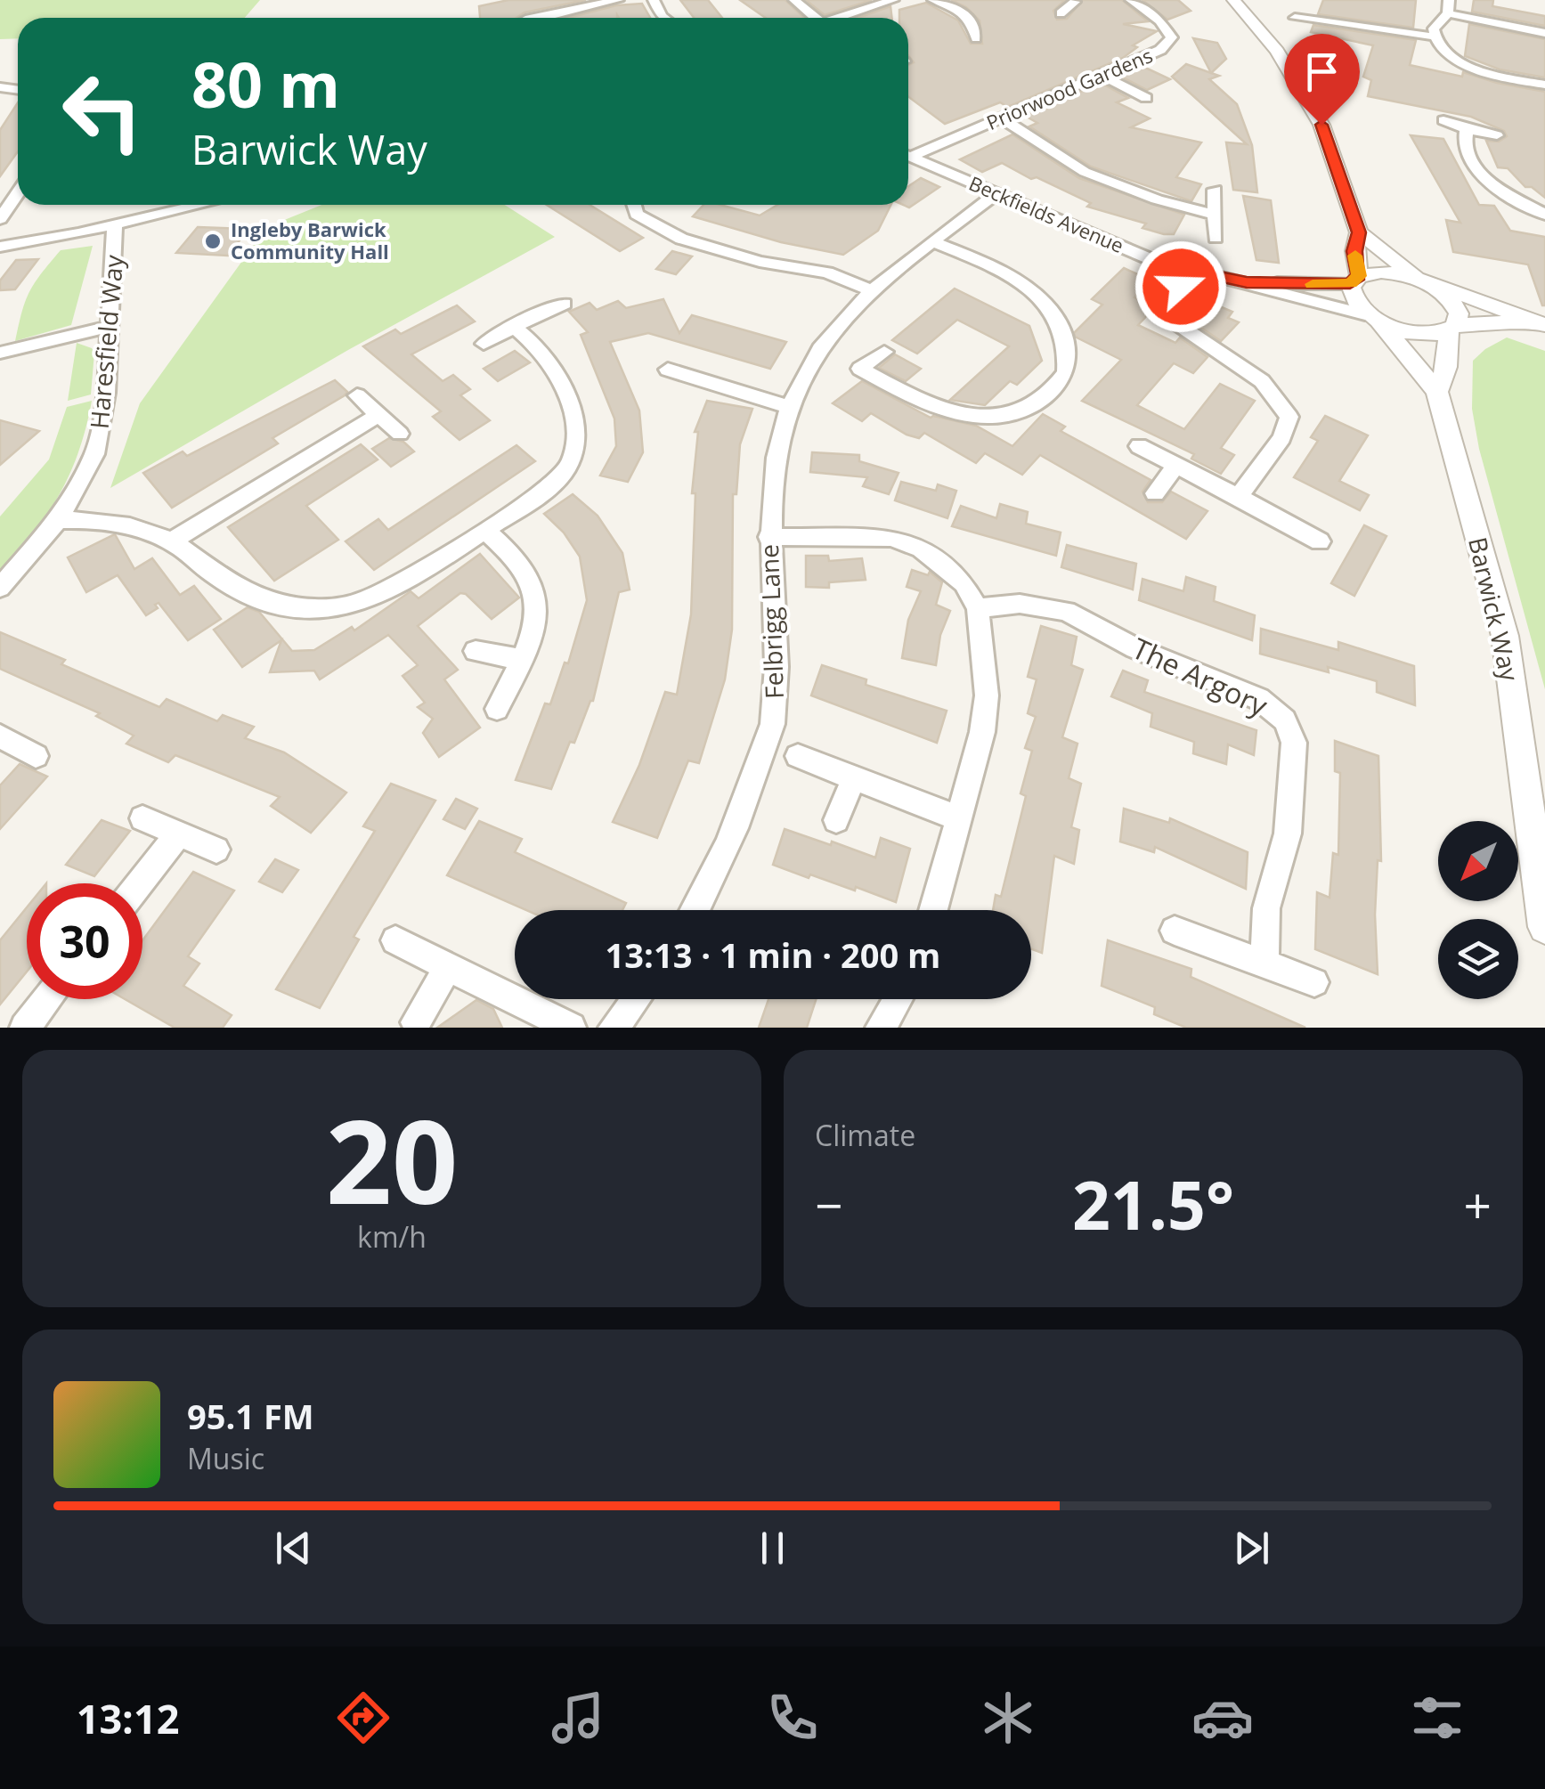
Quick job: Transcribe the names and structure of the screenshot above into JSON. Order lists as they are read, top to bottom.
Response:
{
  "streets": {
    "street": [
      "Priorwood Gardens",
      "Beckfields Avenue",
      "Haresfield Way",
      "Barwick Way",
      "Felbrigg Lane",
      "The Argory"
    ]
  },
  "crossings": [
    ["Beckfields Avenue", "Barwick Way"],
    ["Beckfields Avenue", "Felbrigg Lane"]
  ],
  "places": ["Ingleby Barwick Community Hall"],
  "north": "bottom left",
  "page": {
    "turn": ["80 m", "Barwick Way"],
    "limit": "30",
    "trip": "13:13 · 1 min · 200 m",
    "tile": [
      ["20", "km/h"],
      "Climate"
    ],
    "heat": ["−", "21.5°", "+"],
    "song": ["95.1 FM", "Music"],
    "tabs": "13:12"
  }
}
